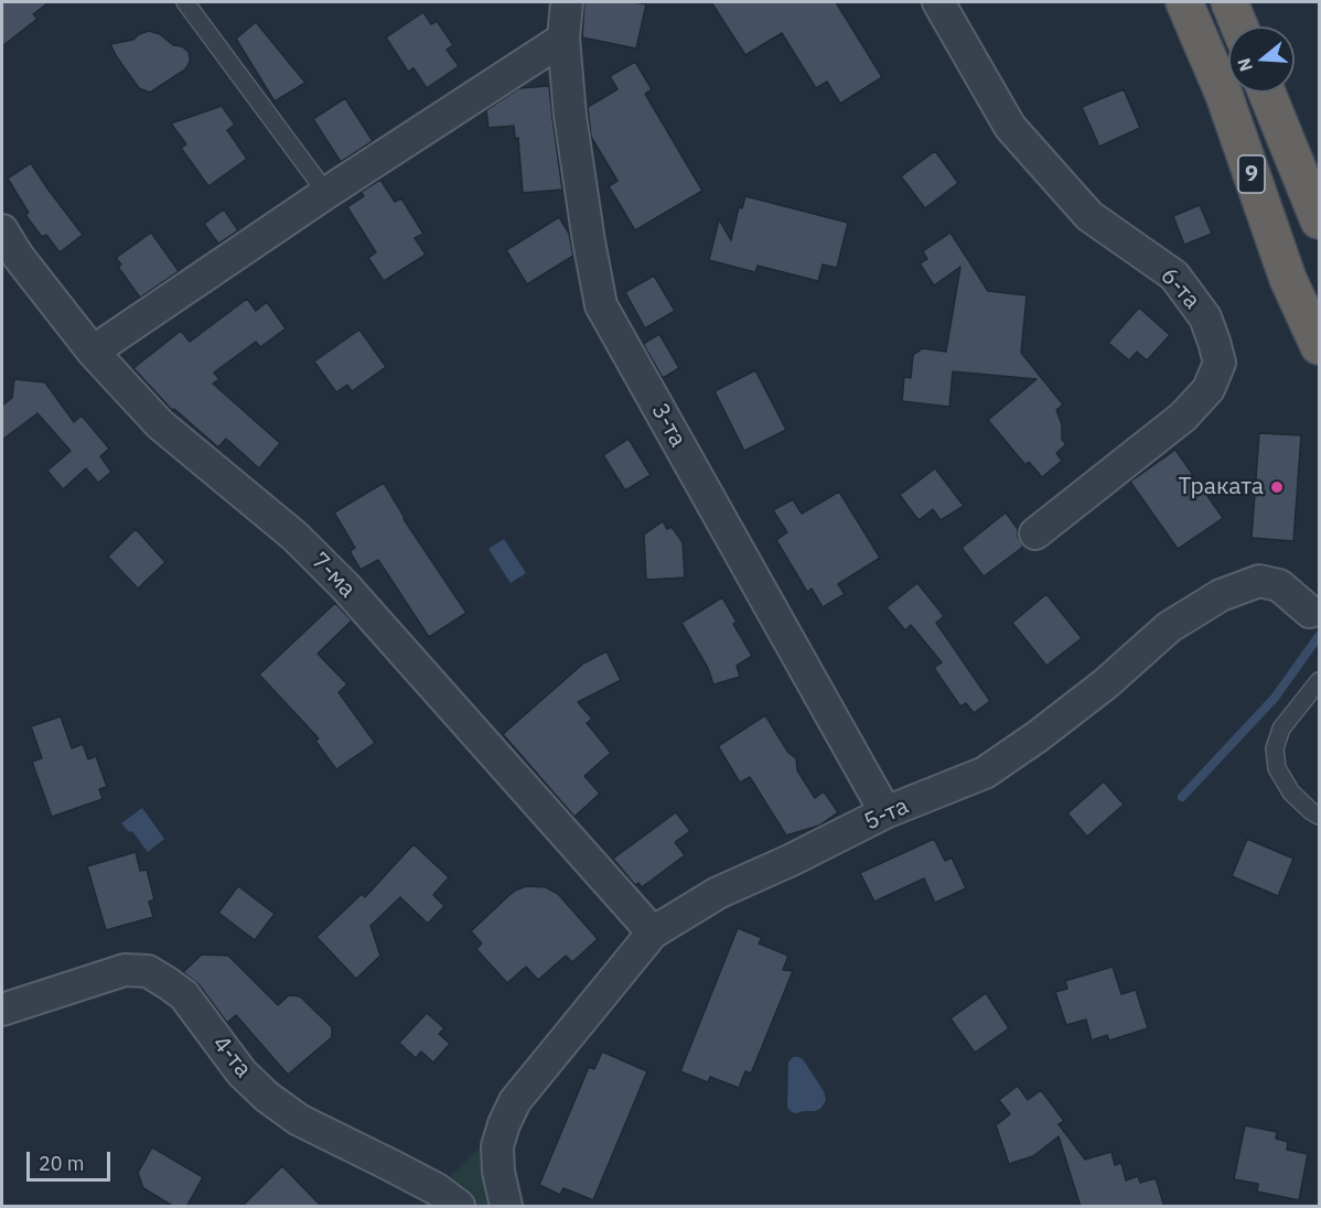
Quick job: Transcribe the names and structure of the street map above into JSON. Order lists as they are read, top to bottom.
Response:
{
  "streets": {
    "highway": ["9"],
    "street": [
      "6-та",
      "3-та",
      "7-ма",
      "5-та",
      "4-та"
    ]
  },
  "crossings": [
    ["3-та", "5-та"],
    ["7-ма", "5-та"]
  ],
  "places": ["Траката"],
  "scale_bar": "20 m",
  "north": "left"
}
